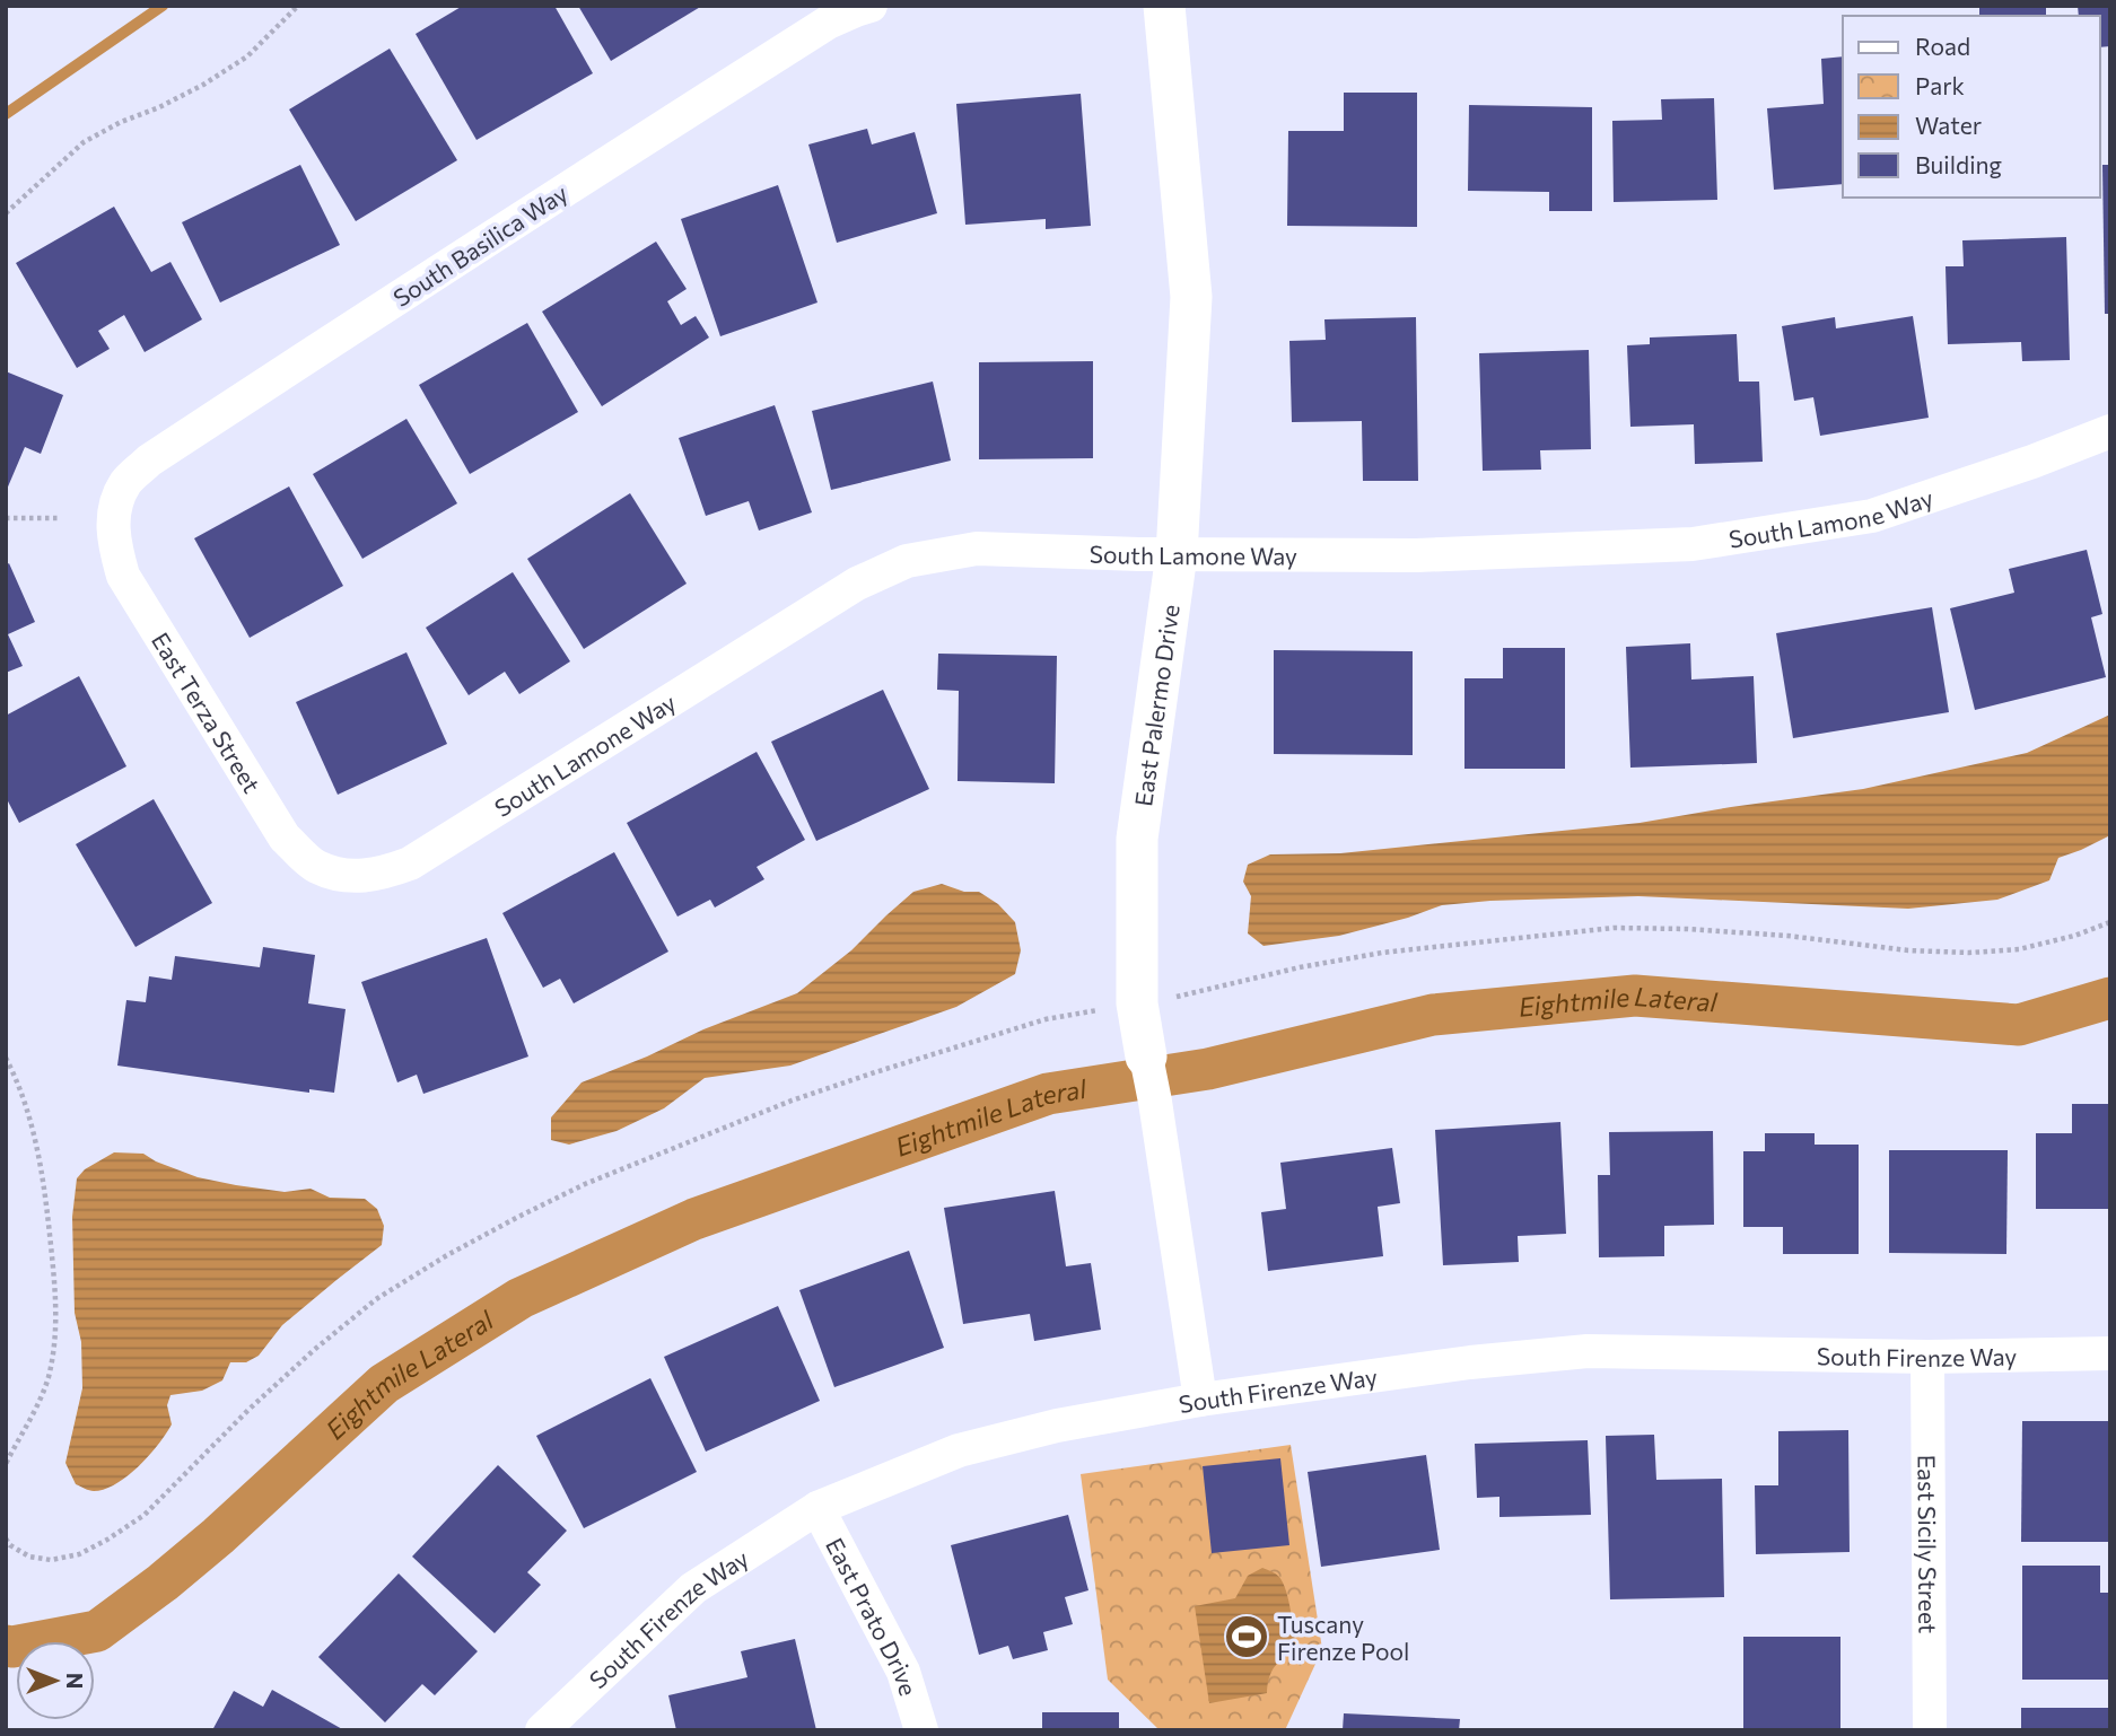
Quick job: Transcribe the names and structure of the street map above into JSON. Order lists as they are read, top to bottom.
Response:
{
  "streets": {
    "street": [
      "South Basilica Way",
      "South Lamone Way",
      "East Palermo Drive",
      "East Terza Street",
      "South Firenze Way",
      "East Sicily Street",
      "East Prato Drive"
    ]
  },
  "crossings": [
    ["South Basilica Way", "East Terza Street"],
    ["South Lamone Way", "East Palermo Drive"],
    ["South Lamone Way", "East Terza Street"],
    ["East Palermo Drive", "South Firenze Way"],
    ["South Firenze Way", "East Sicily Street"],
    ["South Firenze Way", "East Prato Drive"]
  ],
  "water": ["Eightmile Lateral"],
  "places": {
    "sports": ["Tuscany Firenze Pool"]
  },
  "legend": [
    "Road",
    "Park",
    "Water",
    "Building"
  ],
  "north": "right"
}
